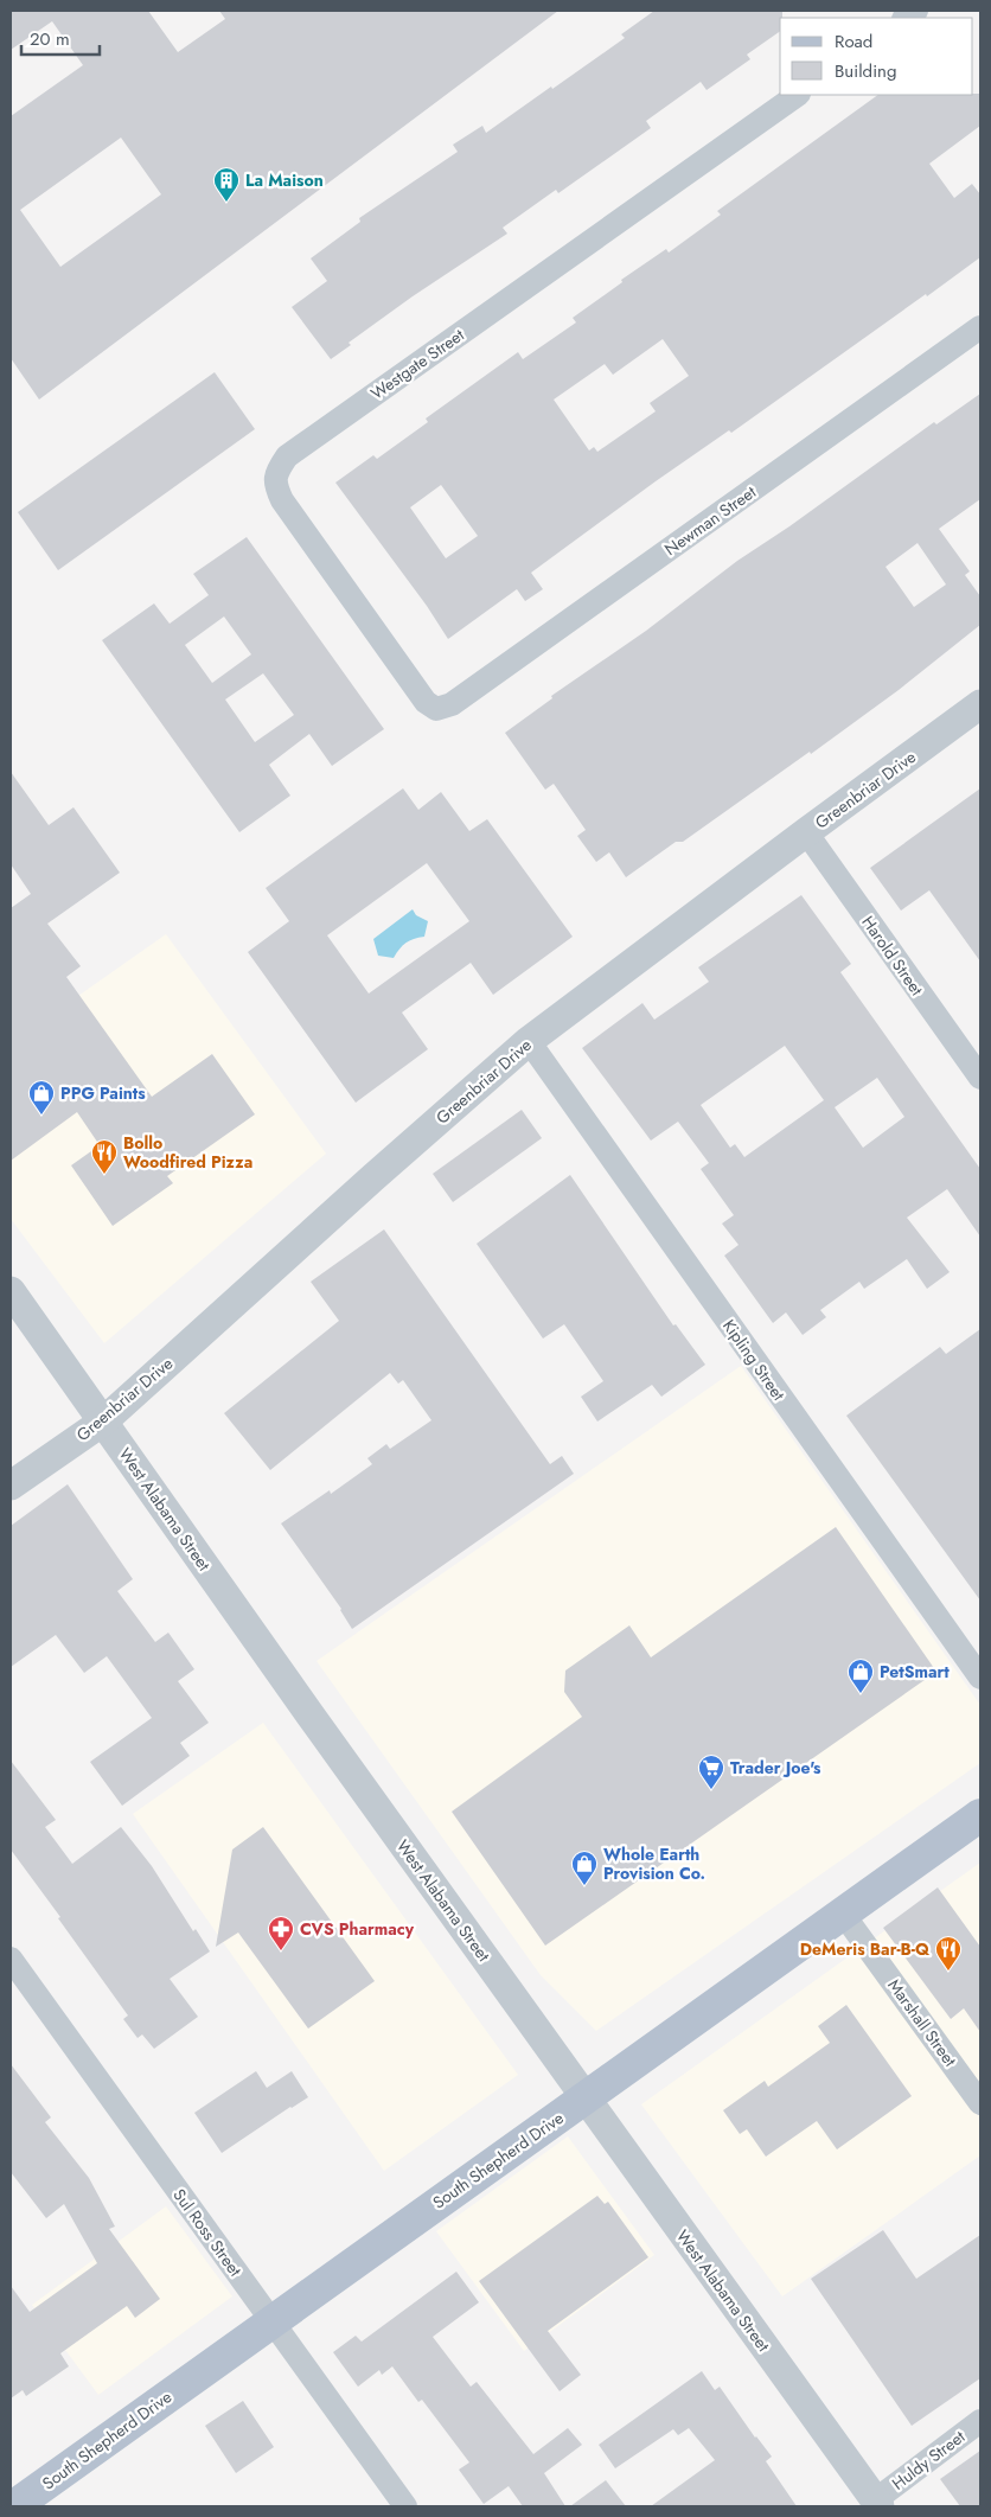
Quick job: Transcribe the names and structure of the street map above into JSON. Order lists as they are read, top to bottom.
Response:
{
  "streets": {
    "main road": ["South Shepherd Drive"],
    "street": [
      "Westgate Street",
      "Newman Street",
      "Greenbriar Drive",
      "Harold Street",
      "Kipling Street",
      "West Alabama Street",
      "Marshall Street",
      "Sul Ross Street",
      "Huldy Street"
    ]
  },
  "crossings": [
    ["Westgate Street", "Newman Street"],
    ["Greenbriar Drive", "Harold Street"],
    ["Greenbriar Drive", "Kipling Street"],
    ["Greenbriar Drive", "West Alabama Street"],
    ["West Alabama Street", "South Shepherd Drive"],
    ["West Alabama Street", "Huldy Street"],
    ["Marshall Street", "South Shepherd Drive"],
    ["South Shepherd Drive", "Sul Ross Street"]
  ],
  "places": {
    "building": ["La Maison"],
    "shop": ["PPG Paints", "PetSmart", "Whole Earth Provision Co."],
    "restaurant": ["Bollo Woodfired Pizza", "DeMeris Bar-B-Q"],
    "supermarket": ["Trader Joe's"],
    "pharmacy": ["CVS Pharmacy"]
  },
  "legend": ["Road", "Building"],
  "scale_bar": "20 m"
}
